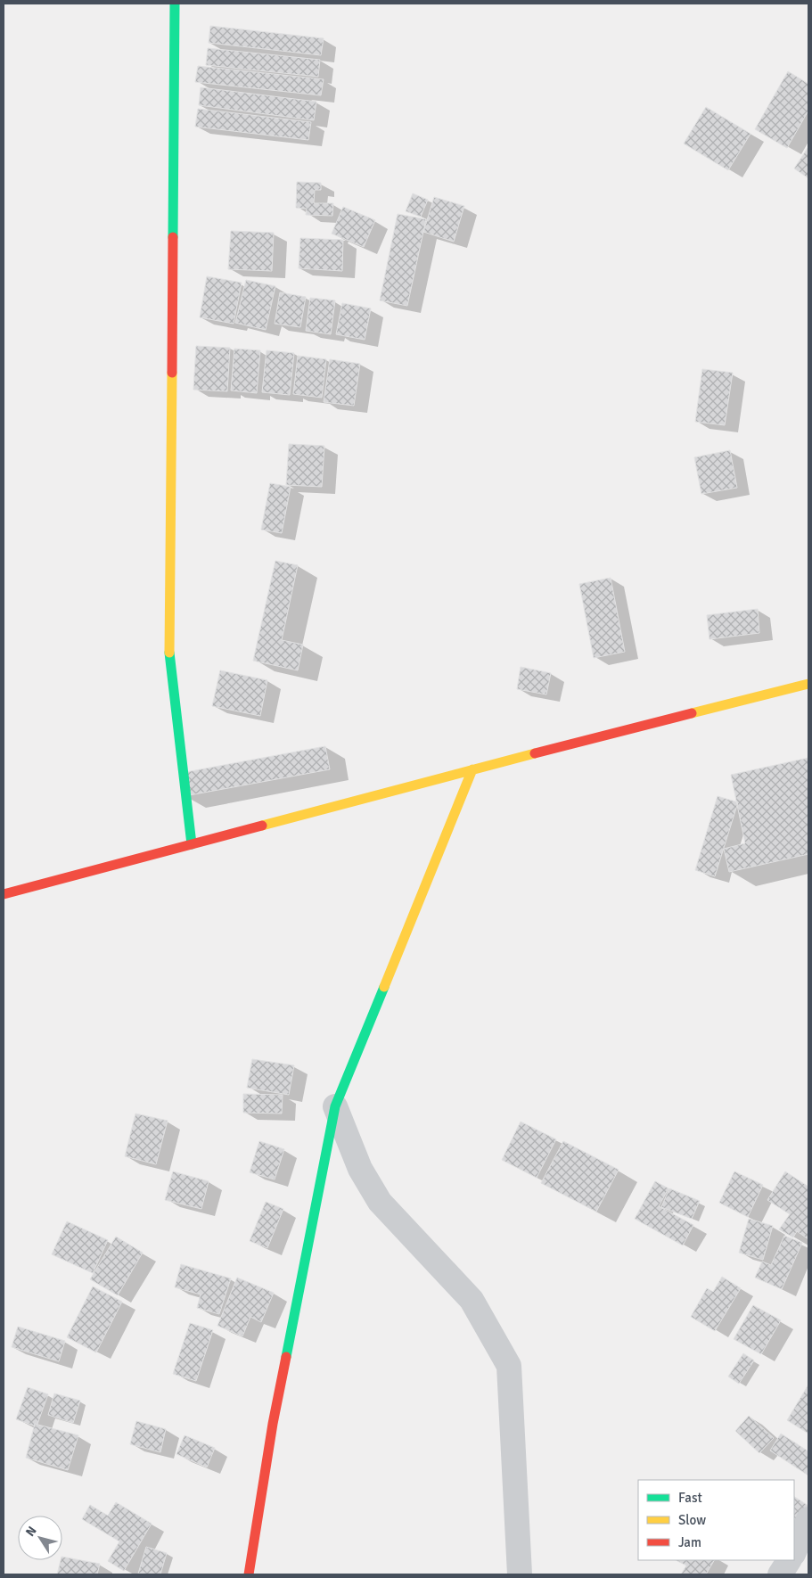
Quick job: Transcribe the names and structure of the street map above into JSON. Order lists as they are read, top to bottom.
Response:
{
  "legend": ["Fast", "Slow", "Jam"],
  "north": "top left"
}
